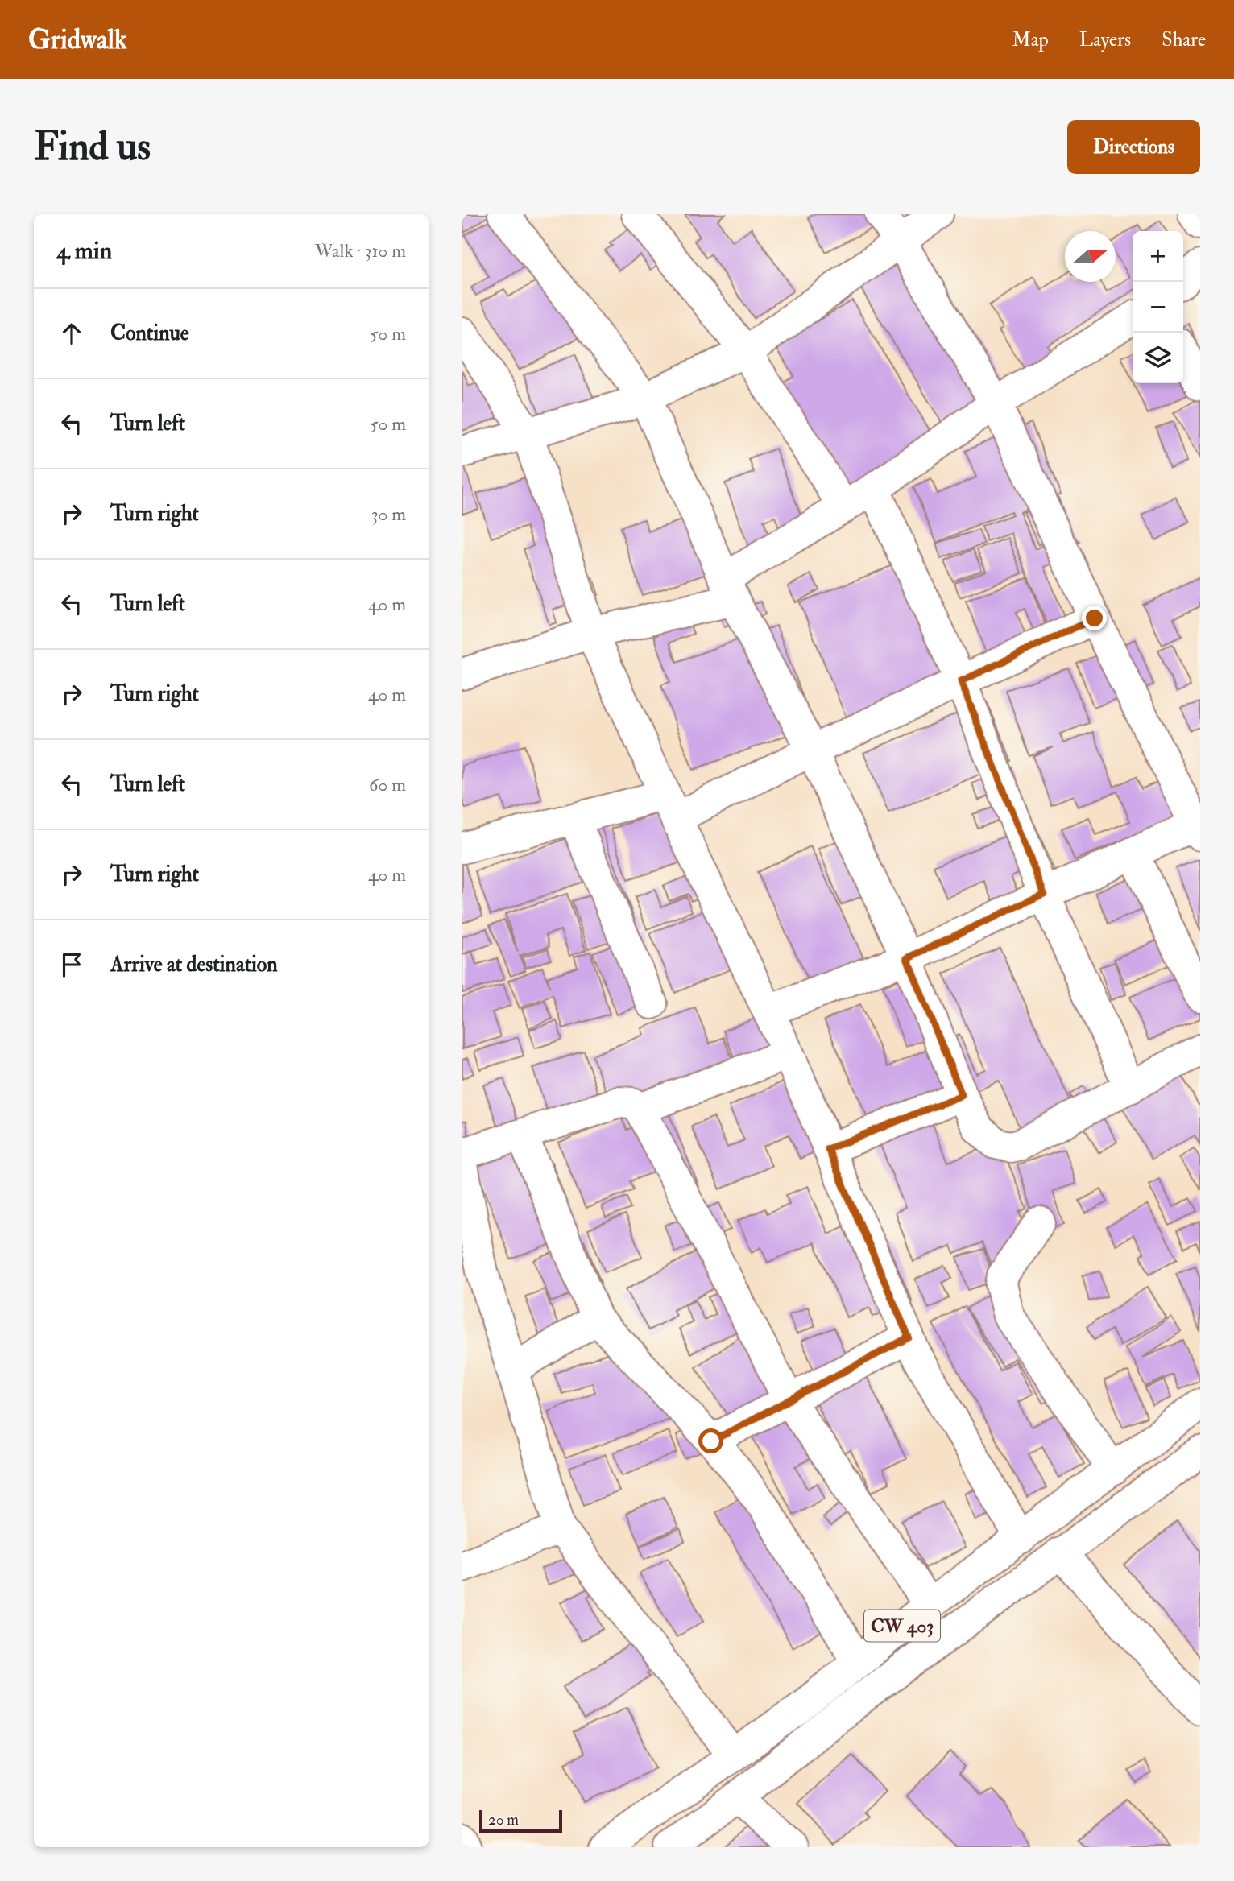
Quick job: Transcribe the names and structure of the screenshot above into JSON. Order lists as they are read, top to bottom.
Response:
{
  "streets": {
    "street": ["CW 403"]
  },
  "scale_bar": "20 m",
  "north": "right",
  "page": {
    "header": "Gridwalk",
    "nav": ["Map", "Layers", "Share"],
    "buttons": "Directions",
    "title": "Find us",
    "heading": ["4 min", "Walk · 310 m"],
    "map_buttons": ["+", "−"],
    "list": [
      ["Continue", "50 m"],
      ["Turn left", "50 m"],
      ["Turn right", "30 m"],
      ["Turn left", "40 m"],
      ["Turn right", "40 m"],
      ["Turn left", "60 m"],
      ["Turn right", "40 m"],
      "Arrive at destination"
    ],
    "scale": "20 m"
  }
}
